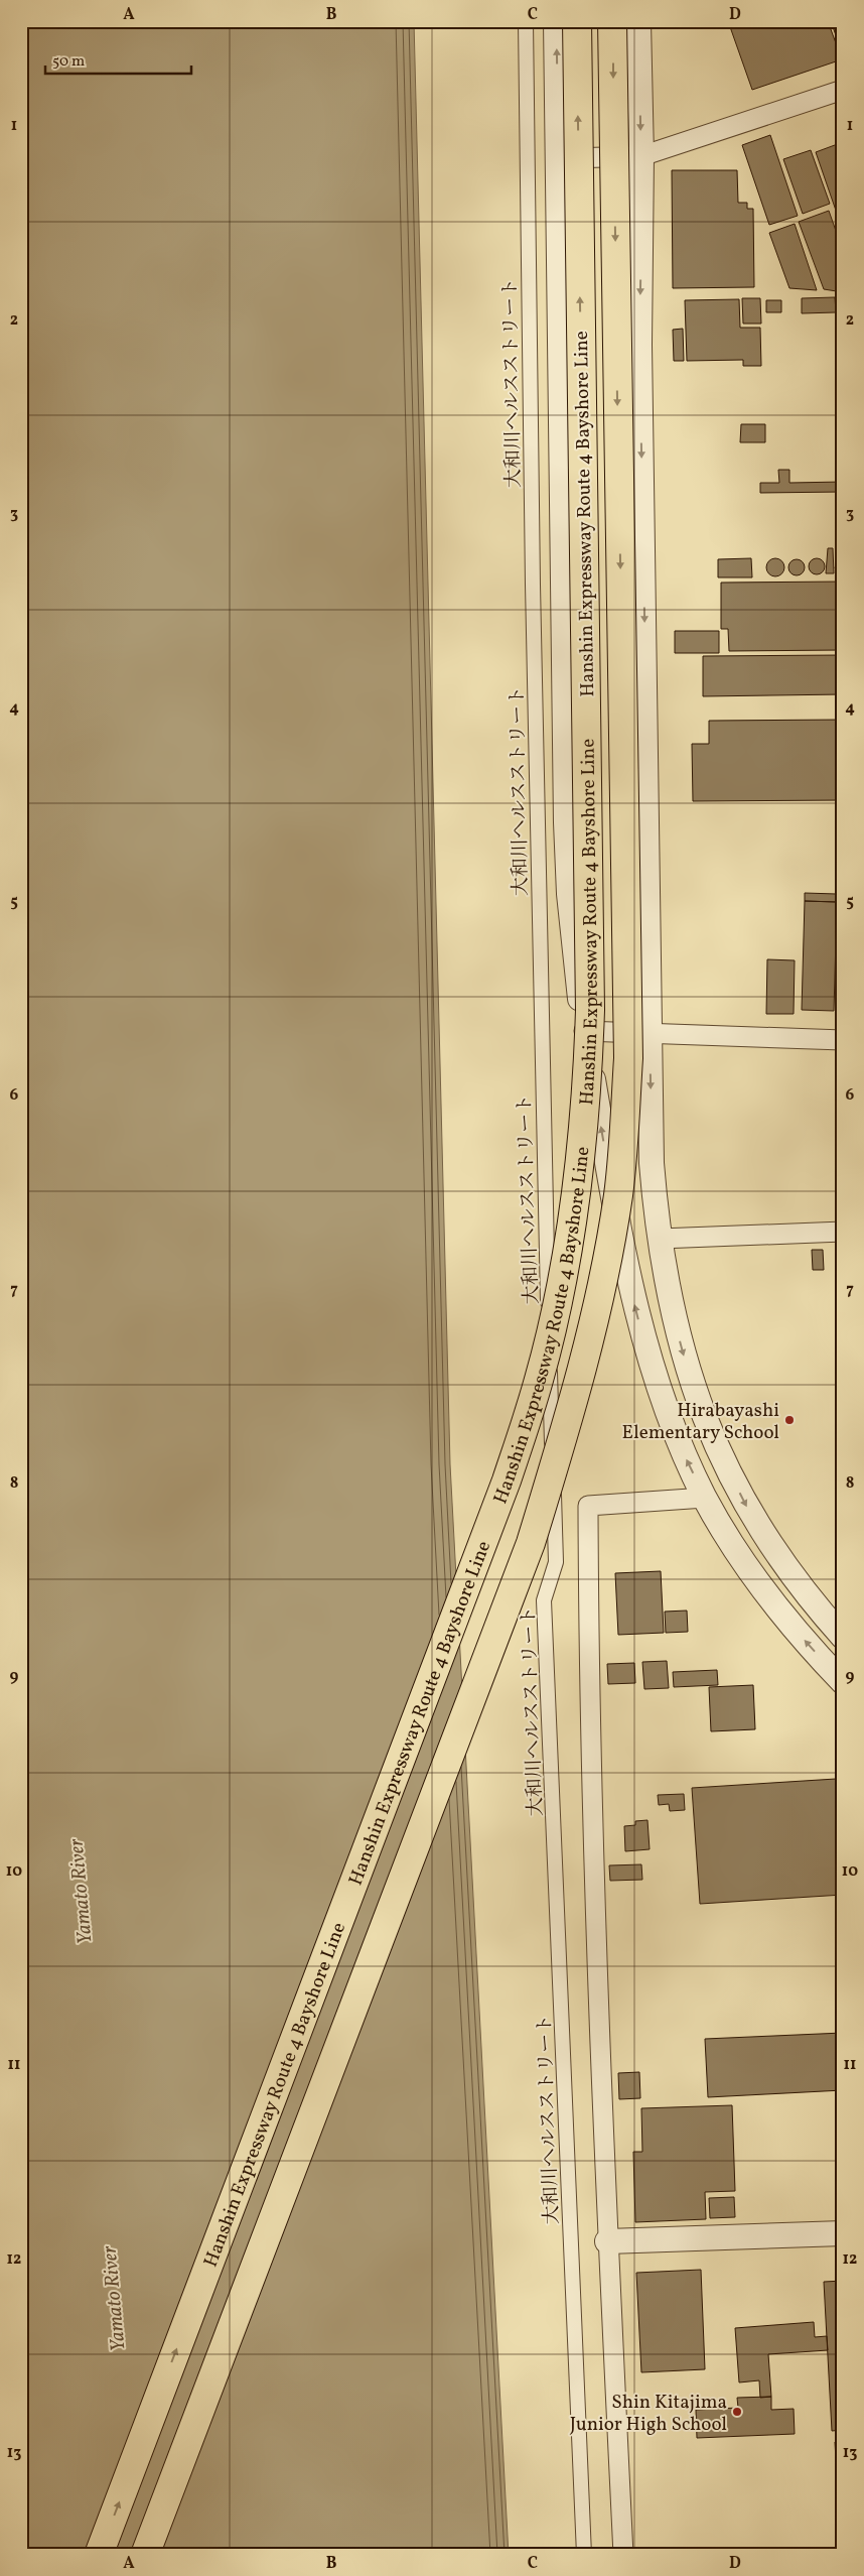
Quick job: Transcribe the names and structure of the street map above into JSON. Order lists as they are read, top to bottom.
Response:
{
  "streets": {
    "highway": ["Hanshin Expressway Route 4 Bayshore Line"],
    "street": ["大和川ヘルスストリート"]
  },
  "water": ["Yamato River"],
  "places": ["Hirabayashi Elementary School", "Shin Kitajima Junior High School"],
  "scale_bar": "50 m",
  "grid": {
    "columns": [
      "A",
      "B",
      "C",
      "D"
    ],
    "rows": [
      "1",
      "2",
      "3",
      "4",
      "5",
      "6",
      "7",
      "8",
      "9",
      "10",
      "11",
      "12",
      "13"
    ]
  }
}
